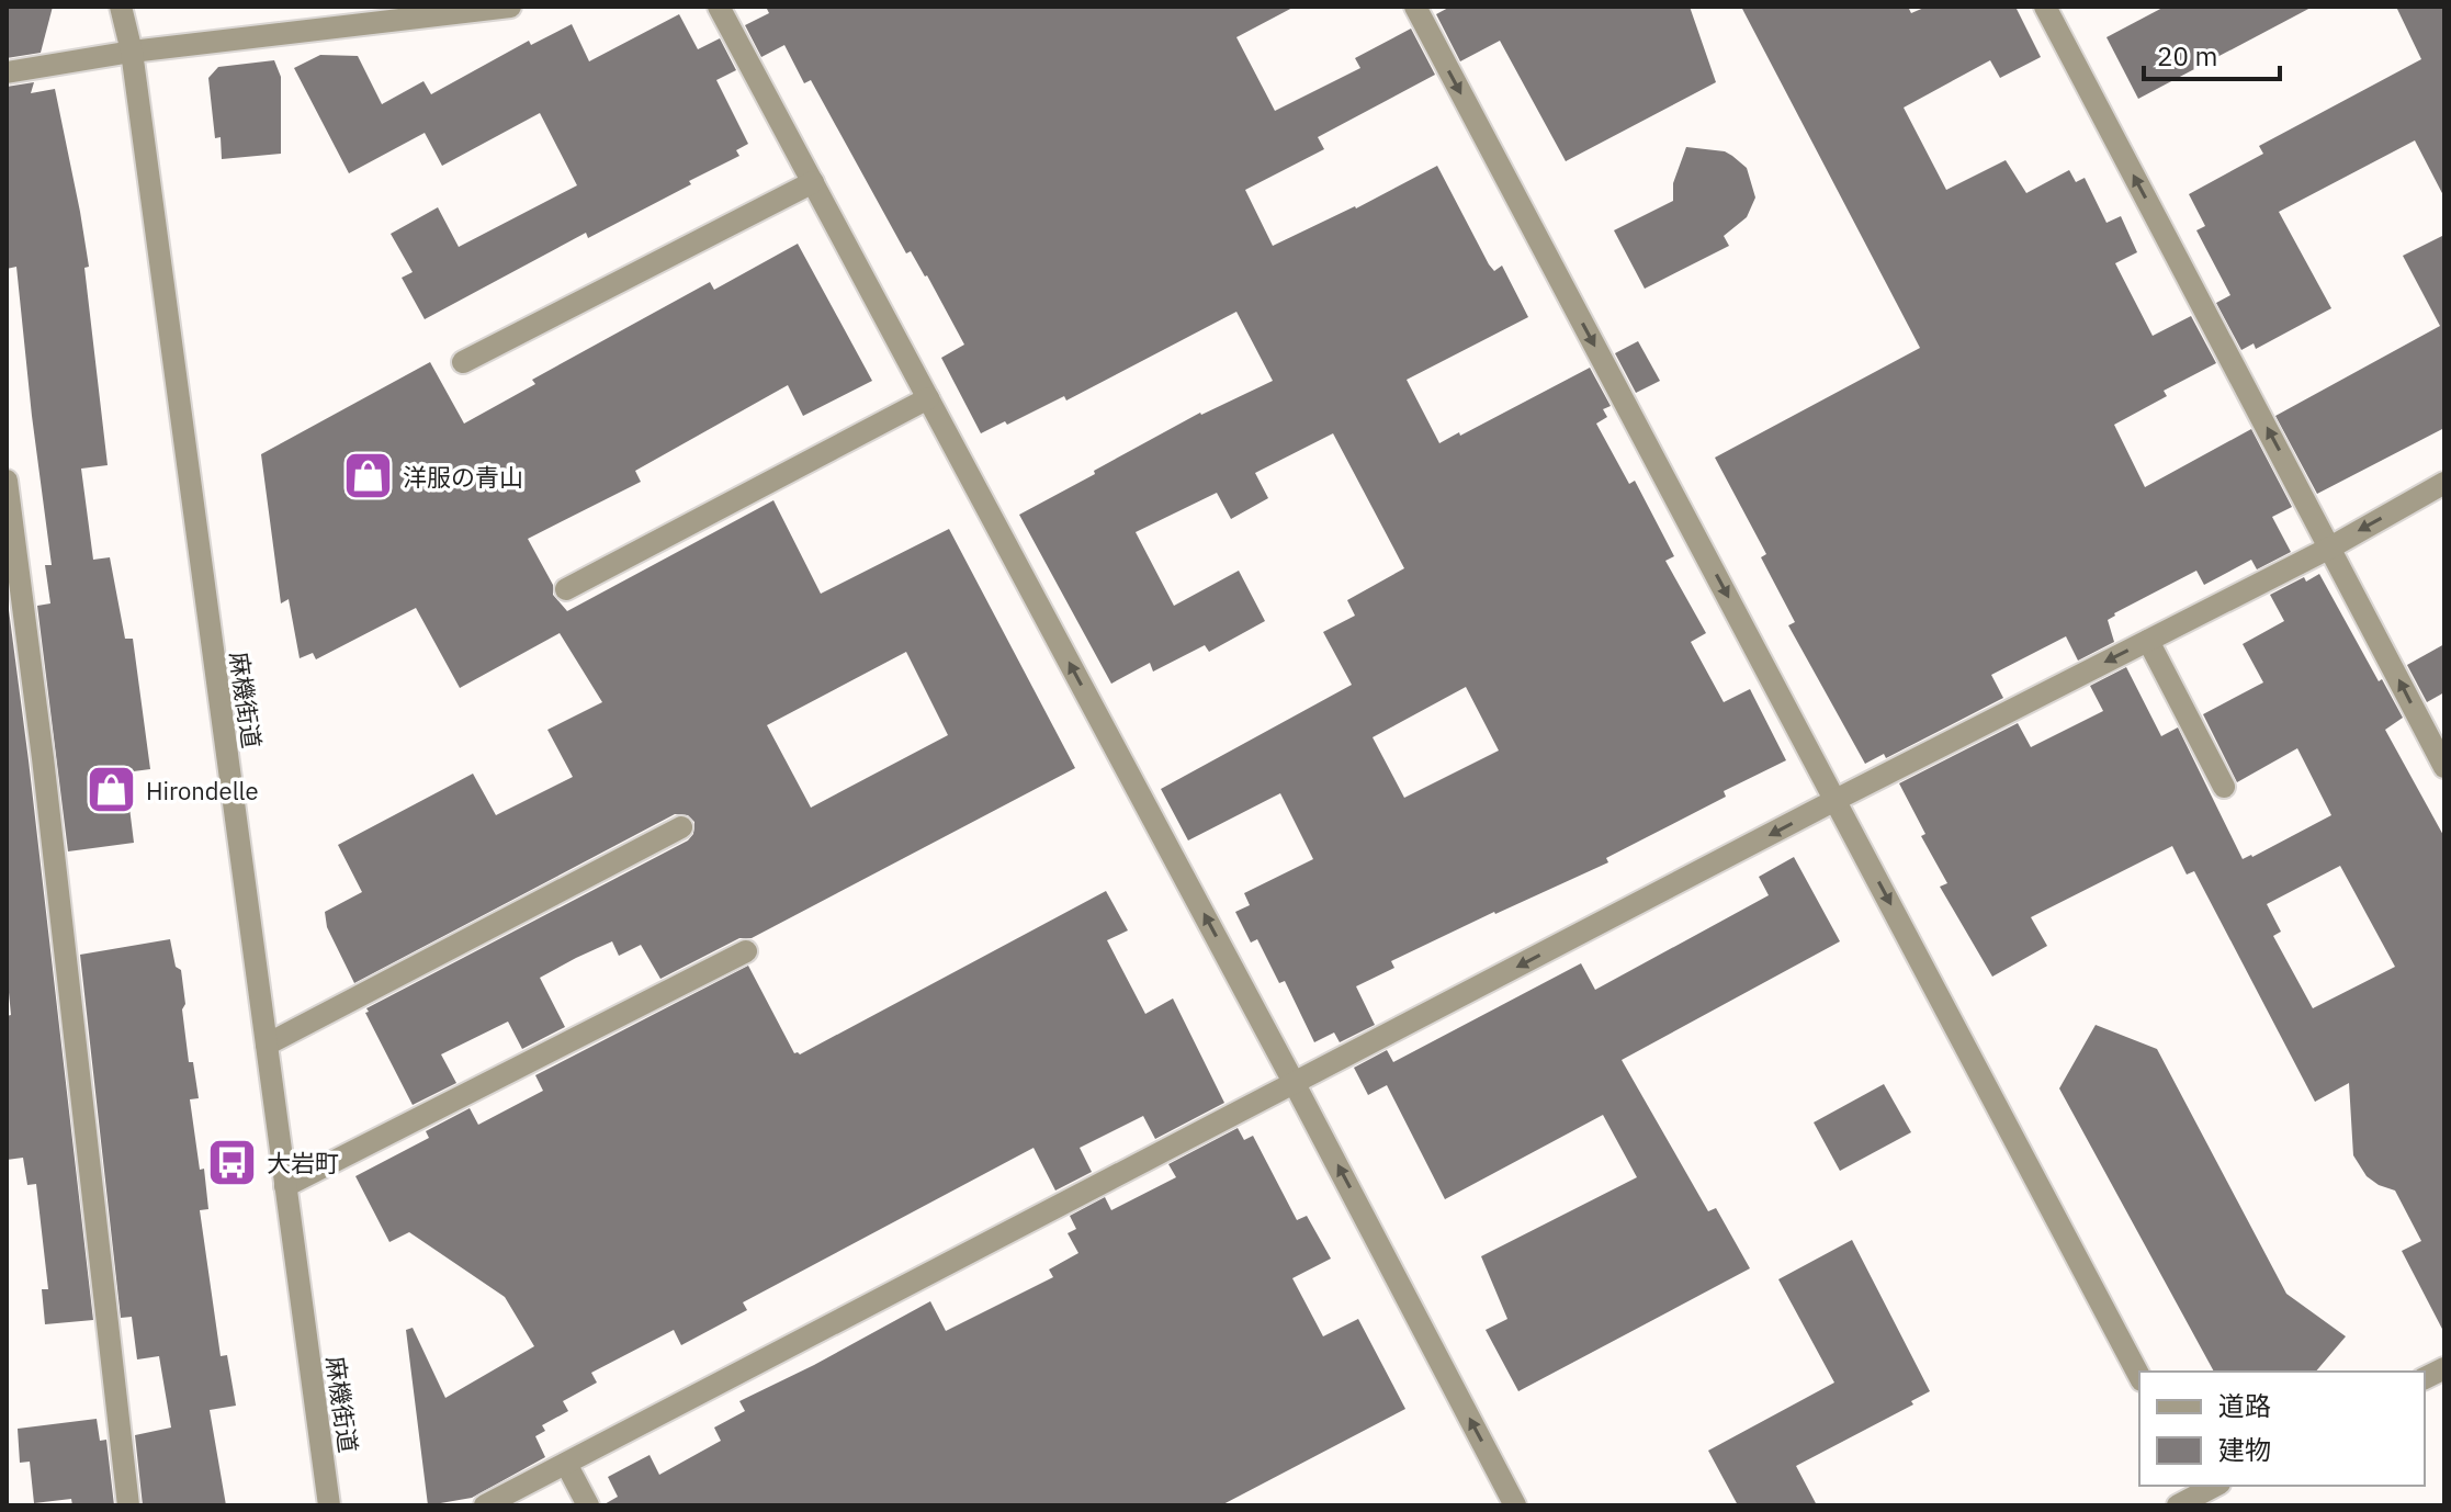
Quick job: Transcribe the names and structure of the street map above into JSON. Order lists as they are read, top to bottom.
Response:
{
  "streets": {
    "street": ["麻機街道"]
  },
  "places": {
    "shop": ["洋服の青山", "Hirondelle"],
    "bus stop": ["大岩町"]
  },
  "legend": ["道路", "建物"],
  "scale_bar": "20 m"
}
